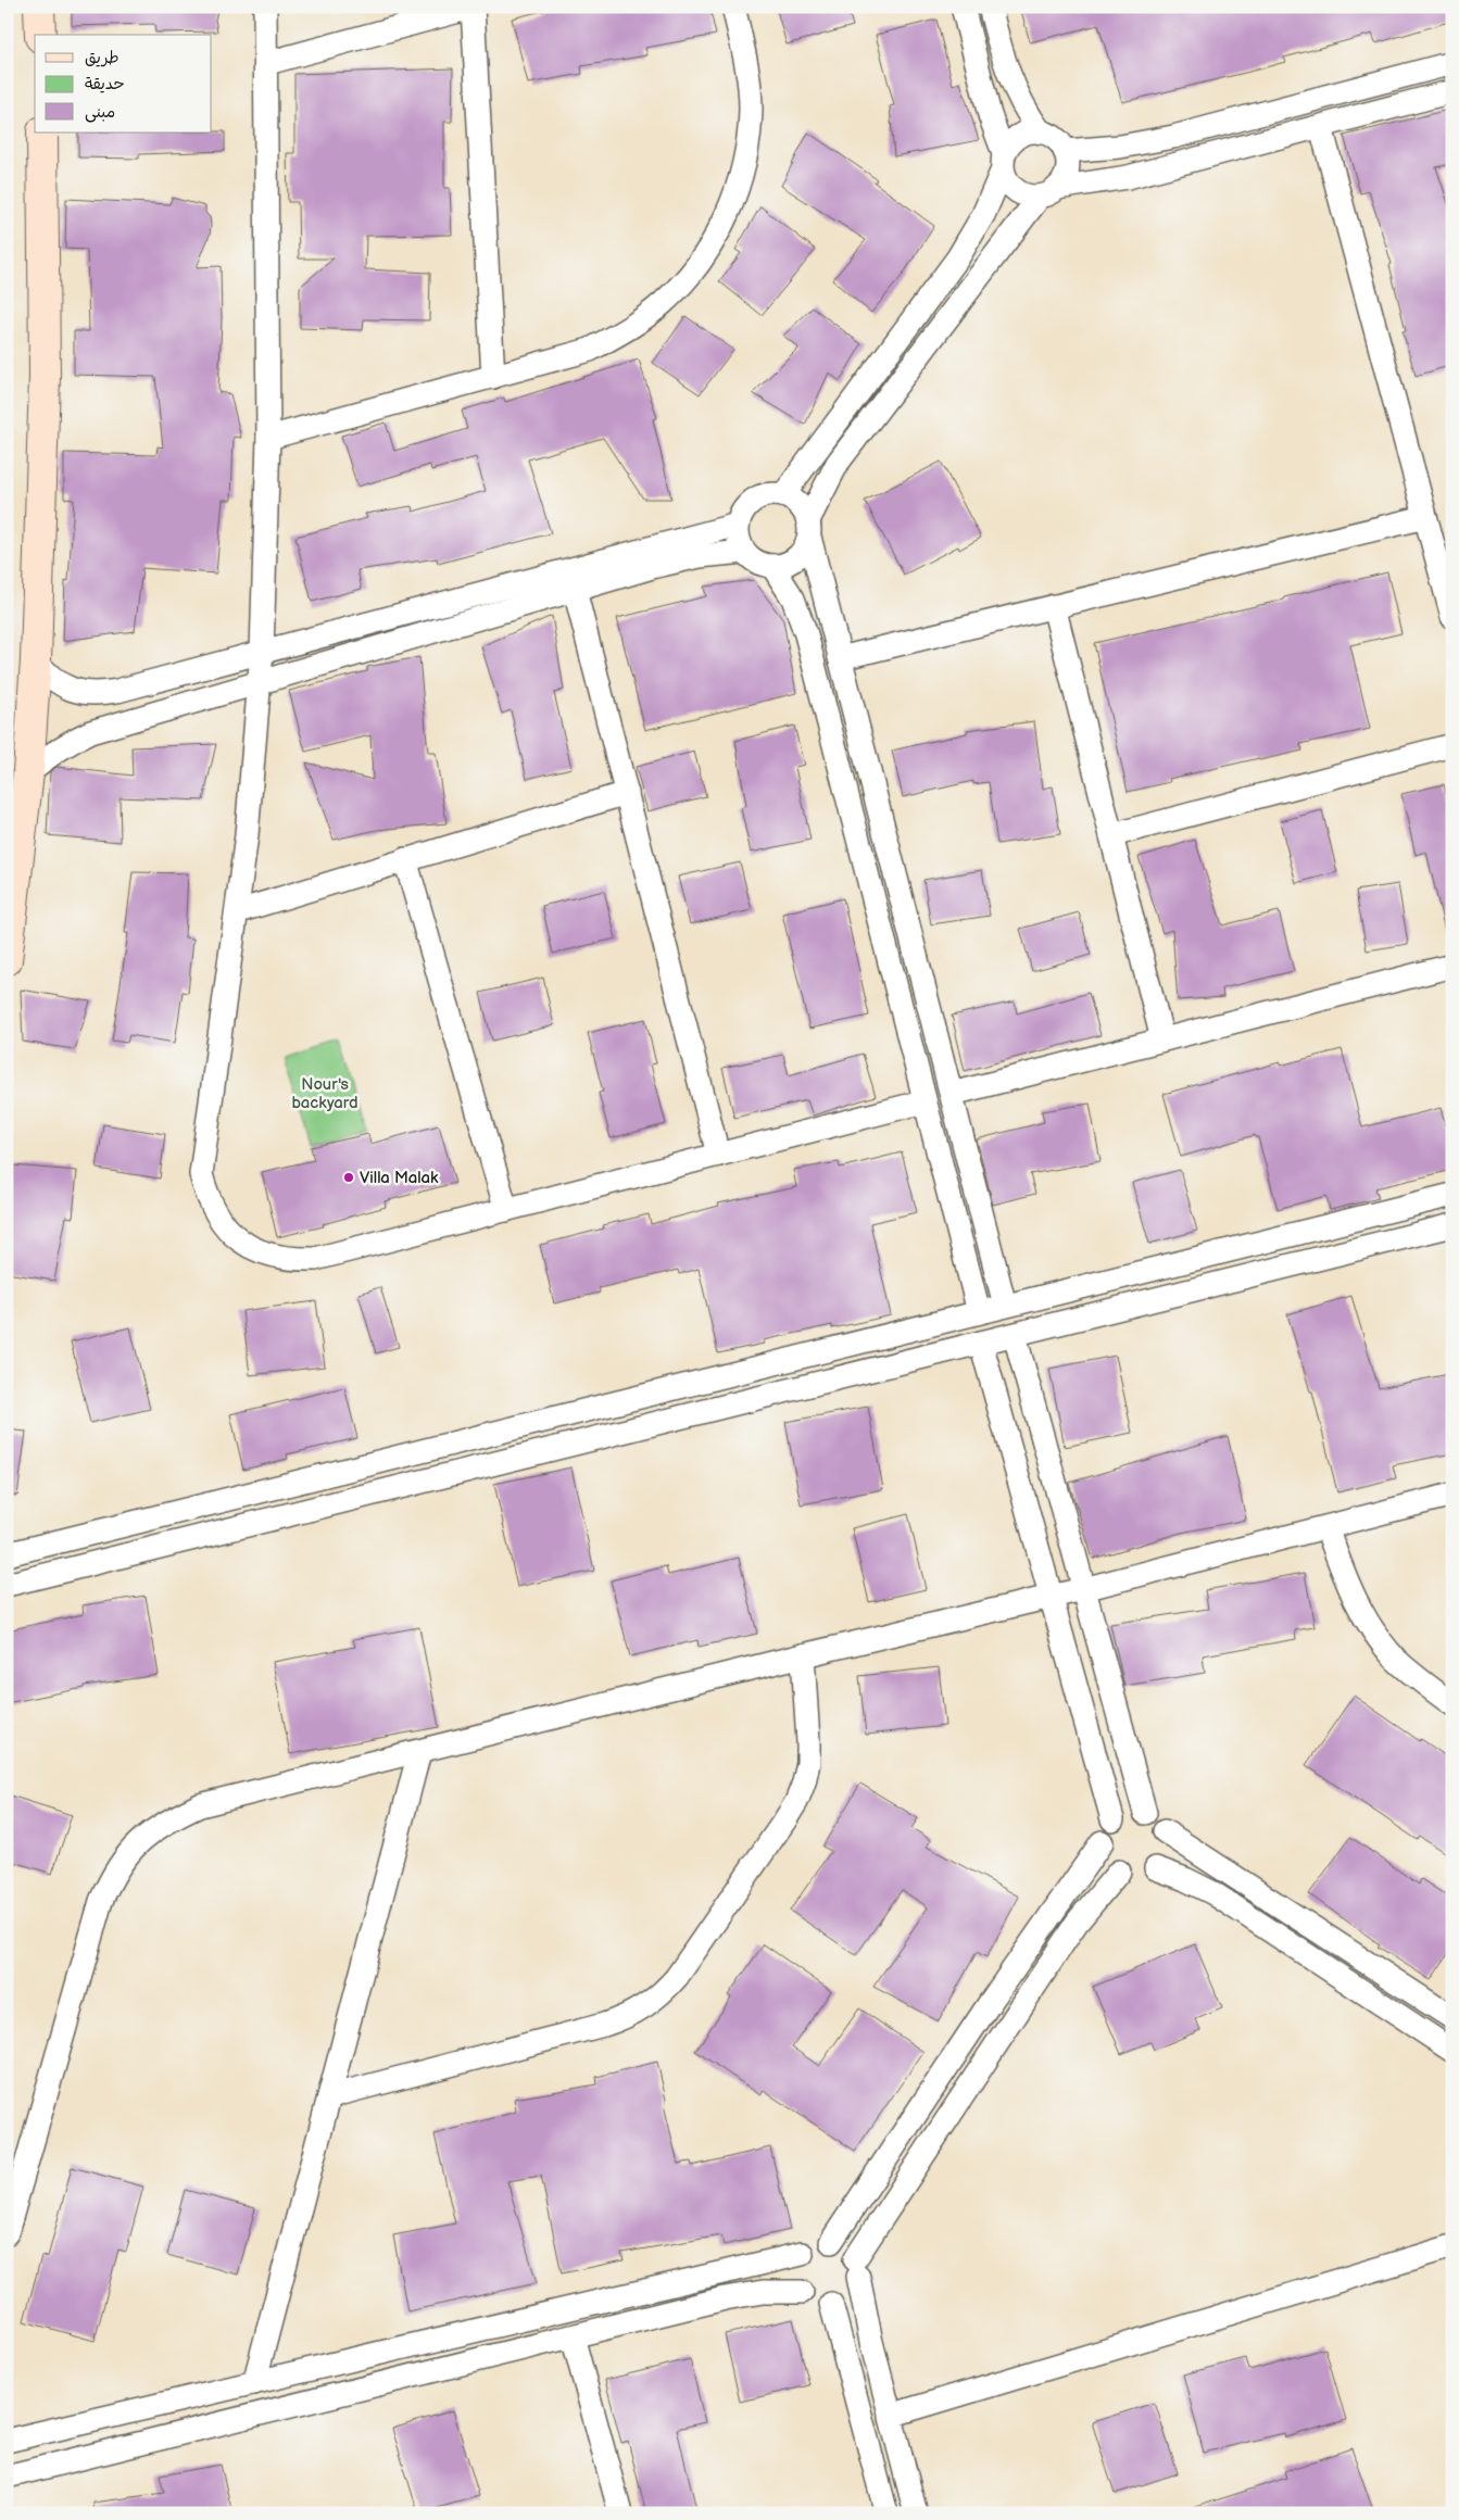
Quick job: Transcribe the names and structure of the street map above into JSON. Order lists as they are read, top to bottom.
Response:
{
  "parks": ["Nour's backyard"],
  "places": ["Villa Malak"],
  "legend": ["طريق", "حديقة", "مبنى"]
}
